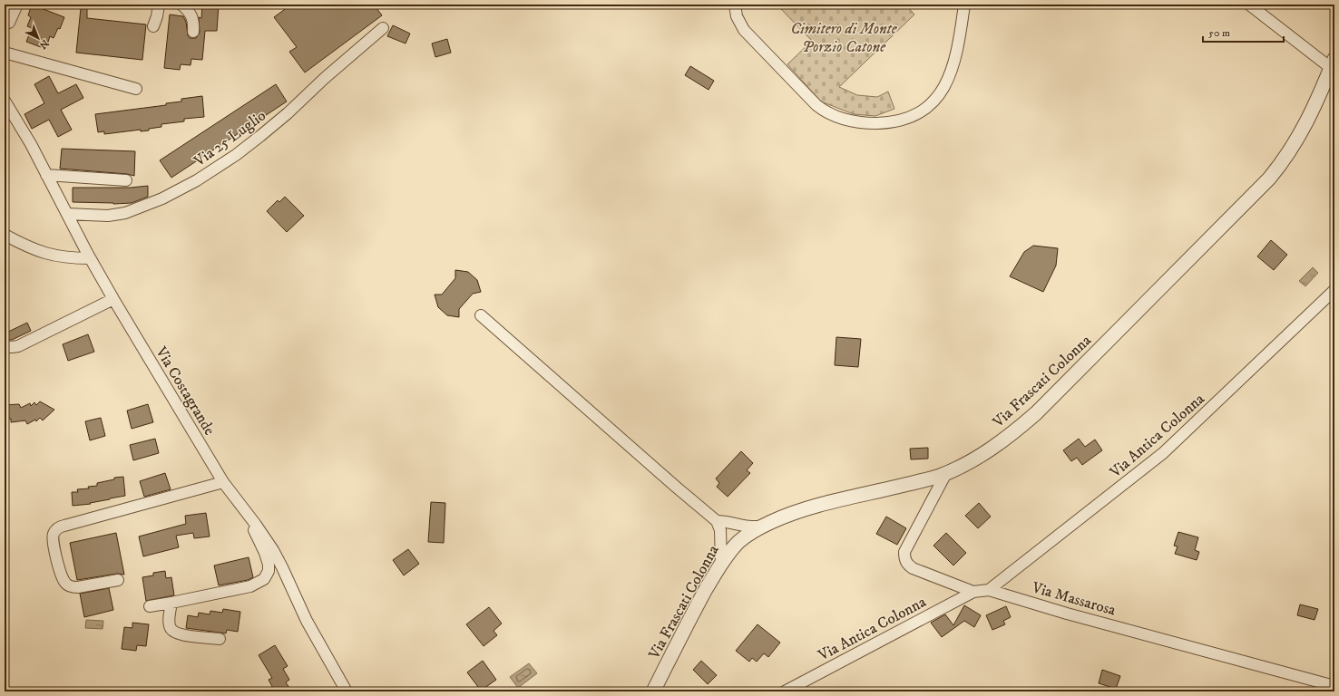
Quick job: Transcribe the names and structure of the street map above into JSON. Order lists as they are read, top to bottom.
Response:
{
  "streets": {
    "street": [
      "Via 25 Luglio",
      "Via Frascati Colonna",
      "Via Costagrande",
      "Via Antica Colonna",
      "Via Massarosa"
    ]
  },
  "crossings": [
    ["Via 25 Luglio", "Via Costagrande"],
    ["Via Frascati Colonna", "Via Massarosa"],
    ["Via Antica Colonna", "Via Massarosa"]
  ],
  "parks": ["Cimitero di Monte Porzio Catone"],
  "scale_bar": "50 m",
  "north": "bottom right"
}
